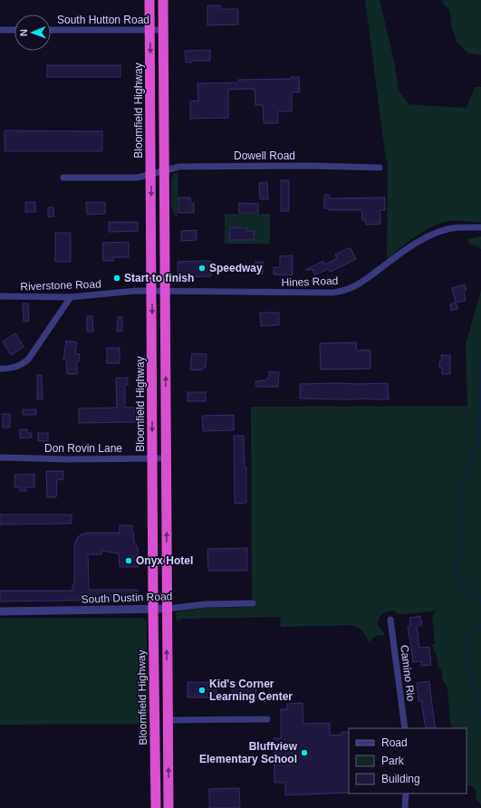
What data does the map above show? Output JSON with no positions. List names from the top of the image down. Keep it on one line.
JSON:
{"streets":{"highway":["Bloomfield Highway"],"street":["South Hutton Road","Dowell Road","Hines Road","Riverstone Road","Don Rovin Lane","South Dustin Road","Camino Rio"]},"crossings":[["South Hutton Road","Bloomfield Highway"],["Bloomfield Highway","Dowell Road"],["Bloomfield Highway","Riverstone Road"],["Bloomfield Highway","Don Rovin Lane"],["Bloomfield Highway","South Dustin Road"],["Hines Road","Riverstone Road"]],"places":["Speedway","Start to finish","Onyx Hotel","Kid's Corner Learning Center","Bluffview Elementary School"],"legend":["Road","Park","Building"],"north":"left"}
